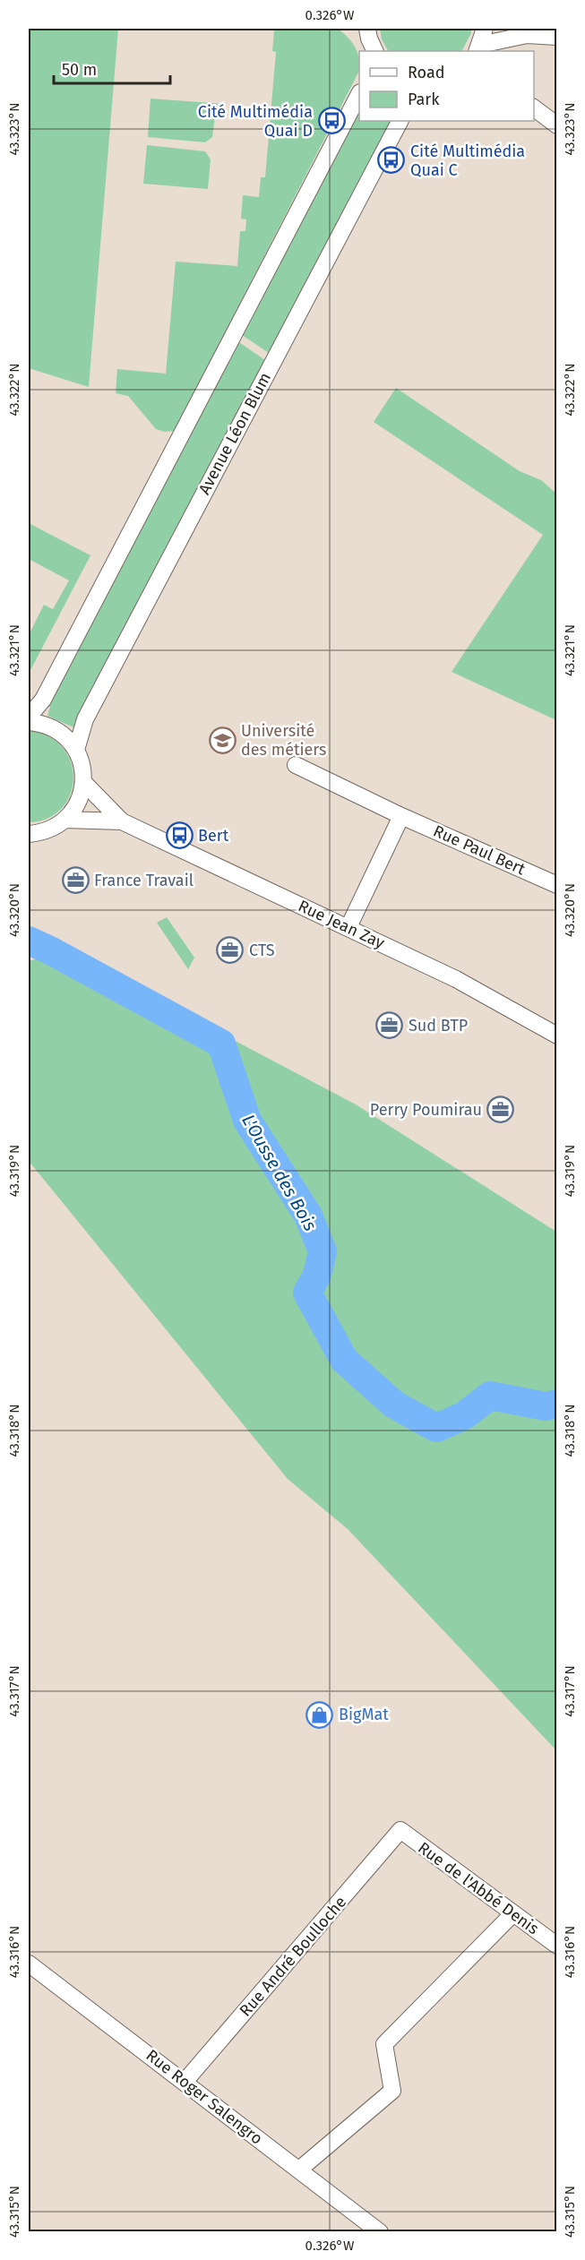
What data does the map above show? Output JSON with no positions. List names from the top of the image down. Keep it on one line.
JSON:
{"streets":{"street":["Avenue Léon Blum","Rue Paul Bert","Rue Jean Zay","Rue de l'Abbé Denis","Rue André Boulloche","Rue Roger Salengro"]},"crossings":[["Rue de l'Abbé Denis","Rue André Boulloche"],["Rue André Boulloche","Rue Roger Salengro"]],"water":["L'Ousse des Bois"],"places":{"bus stop":["Cité Multimédia Quai D","Cité Multimédia Quai C","Bert"],"school or university":["Université des métiers"],"office":["France Travail","CTS","Sud BTP","Perry Poumirau"],"shop":["BigMat"]},"legend":["Road","Park"],"scale_bar":"50 m","coordinates":["0.326°W","43.323°N","43.322°N","43.321°N","43.320°N","43.319°N","43.318°N","43.317°N","43.316°N","43.315°N"]}
